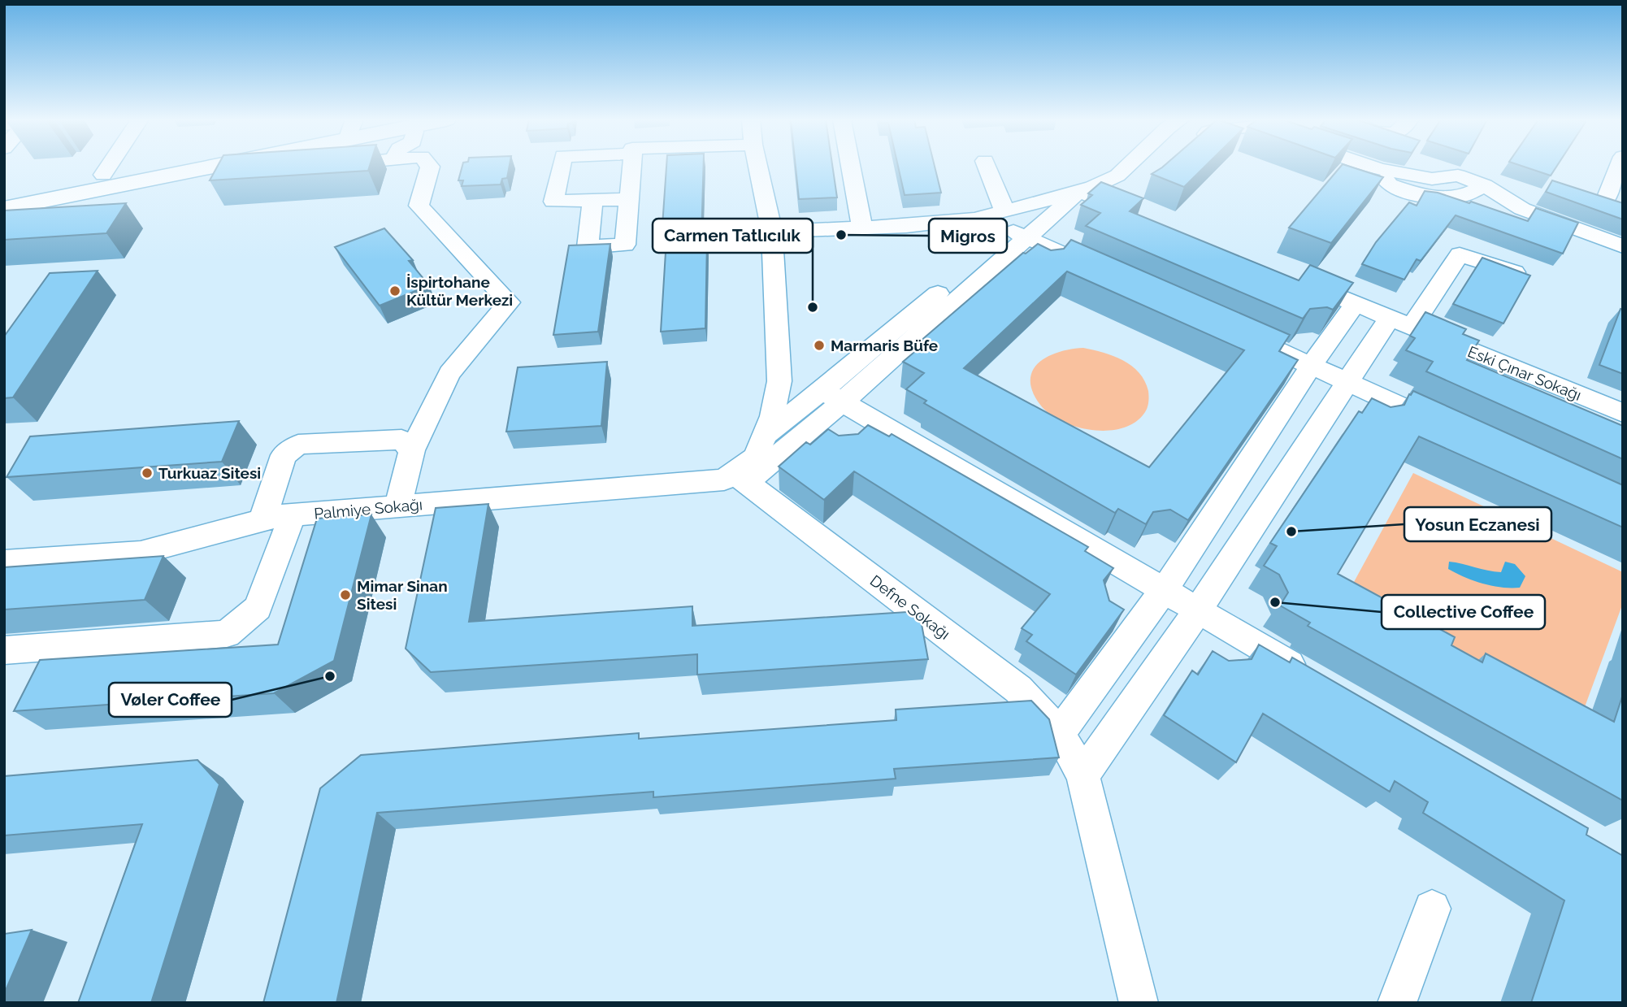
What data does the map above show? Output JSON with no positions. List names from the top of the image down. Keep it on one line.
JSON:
{"streets":{"street":["Eski Çınar Sokağı","Palmiye Sokağı","Defne Sokağı"]},"crossings":[["Palmiye Sokağı","Defne Sokağı"]],"places":["Migros","İspirtohane Kültür Merkezi","Carmen Tatlıcılık","Marmaris Büfe","Turkuaz Sitesi","Yosun Eczanesi","Mimar Sinan Sitesi","Collective Coffee","Vøler Coffee"]}
